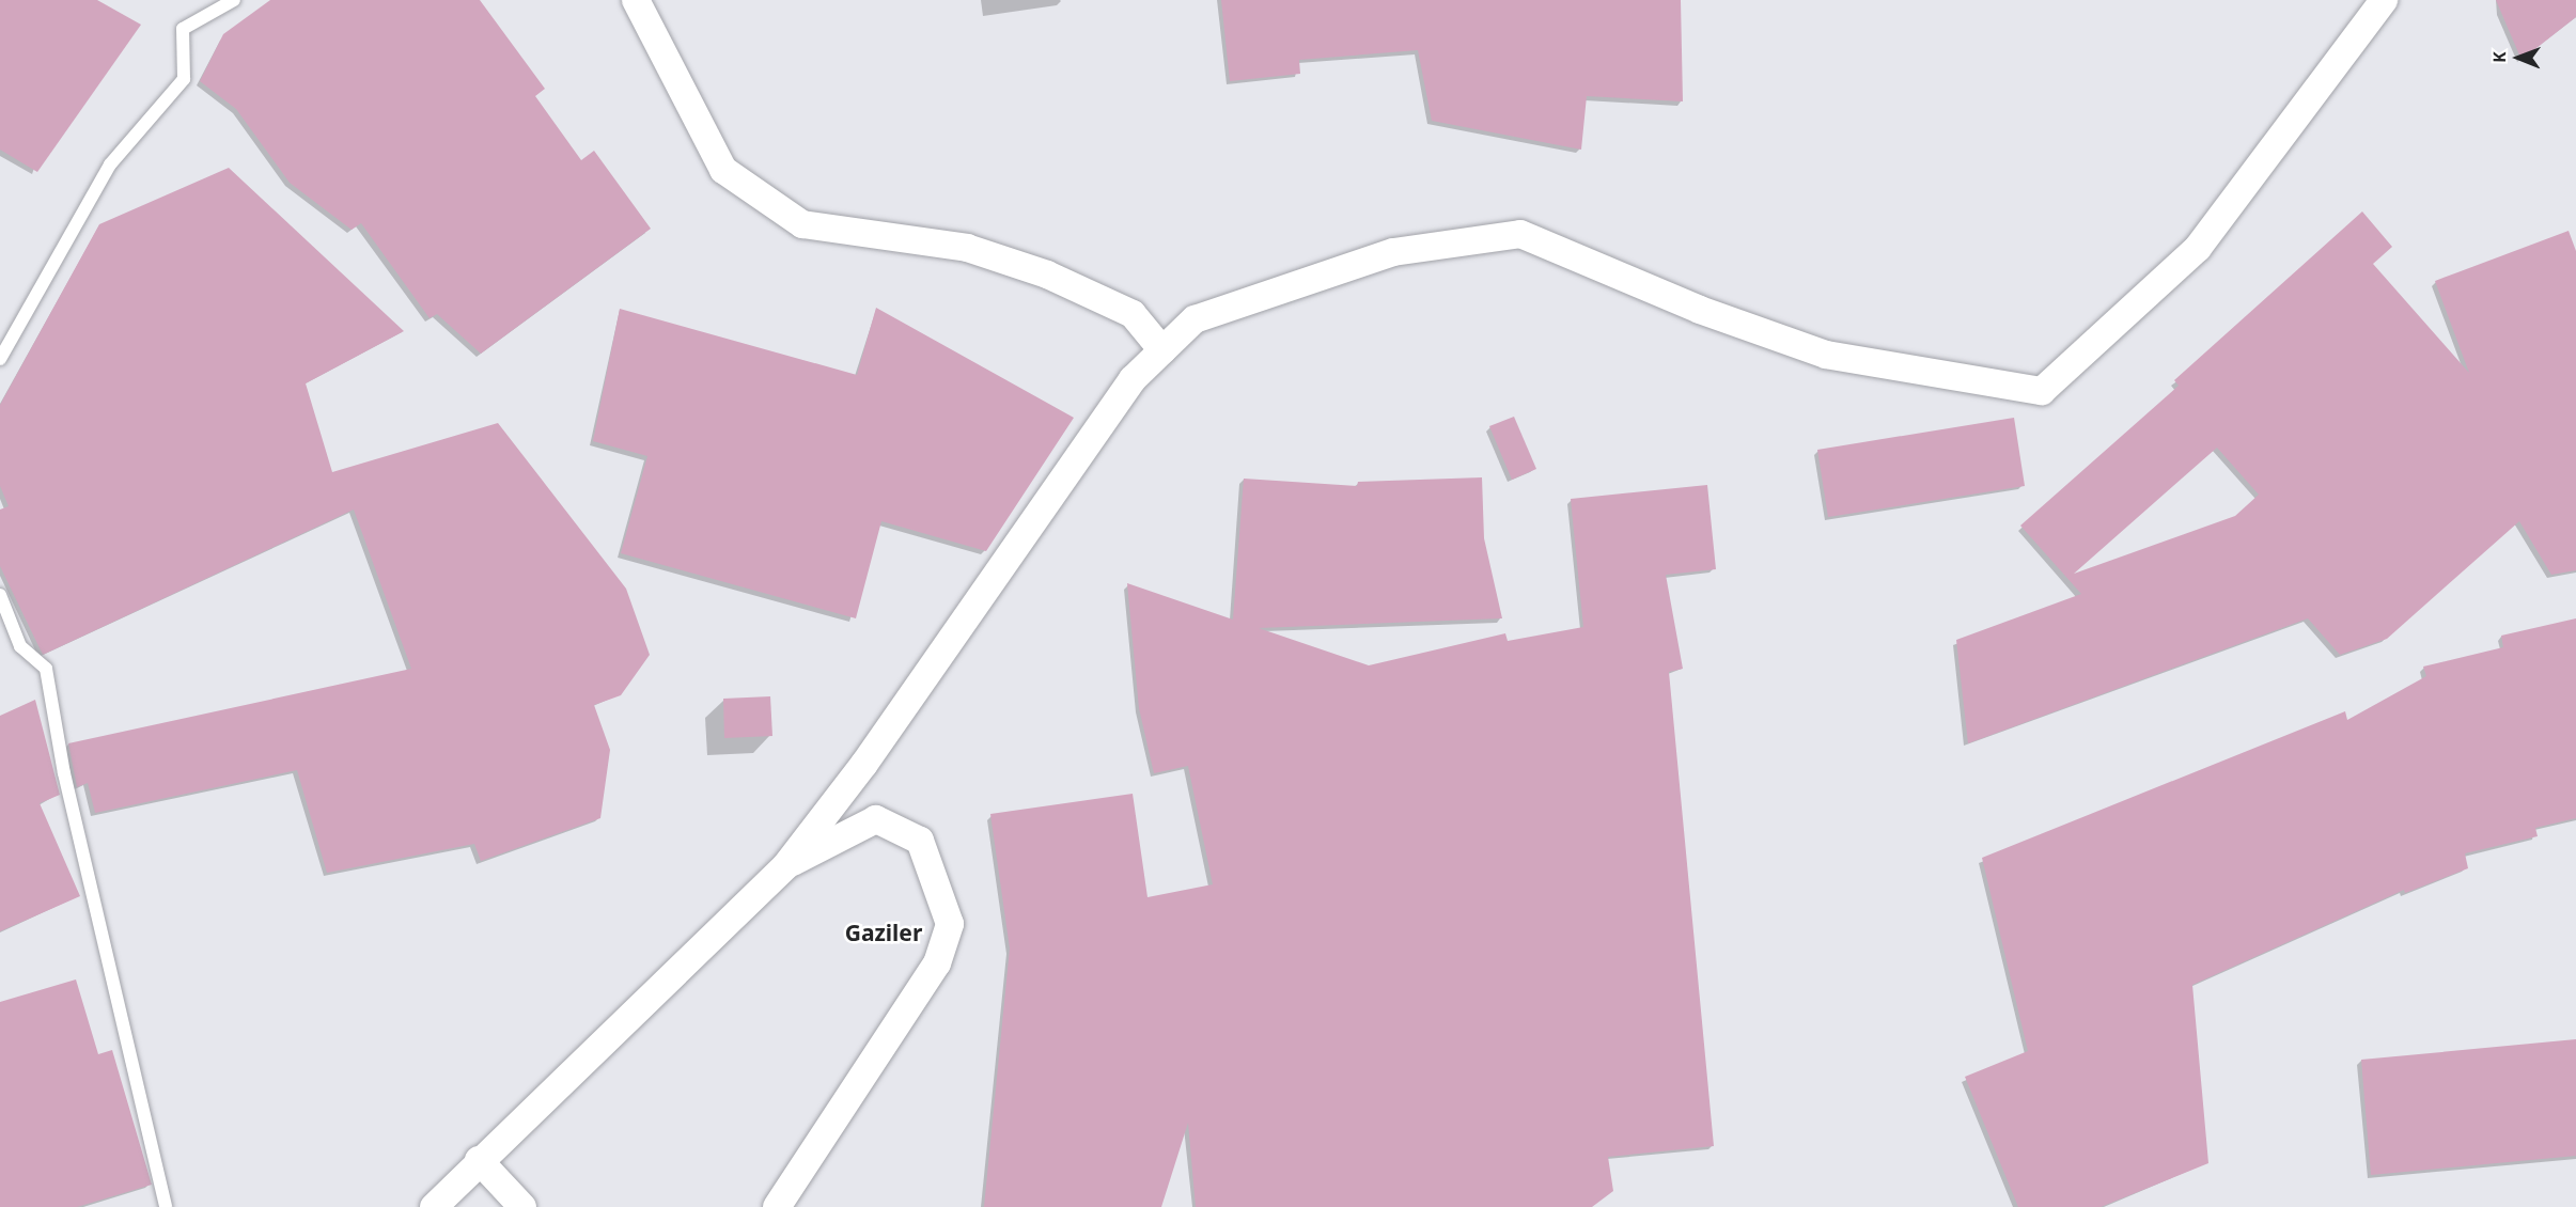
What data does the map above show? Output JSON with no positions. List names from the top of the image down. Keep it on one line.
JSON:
{"districts":["Gaziler"],"north":"left"}
